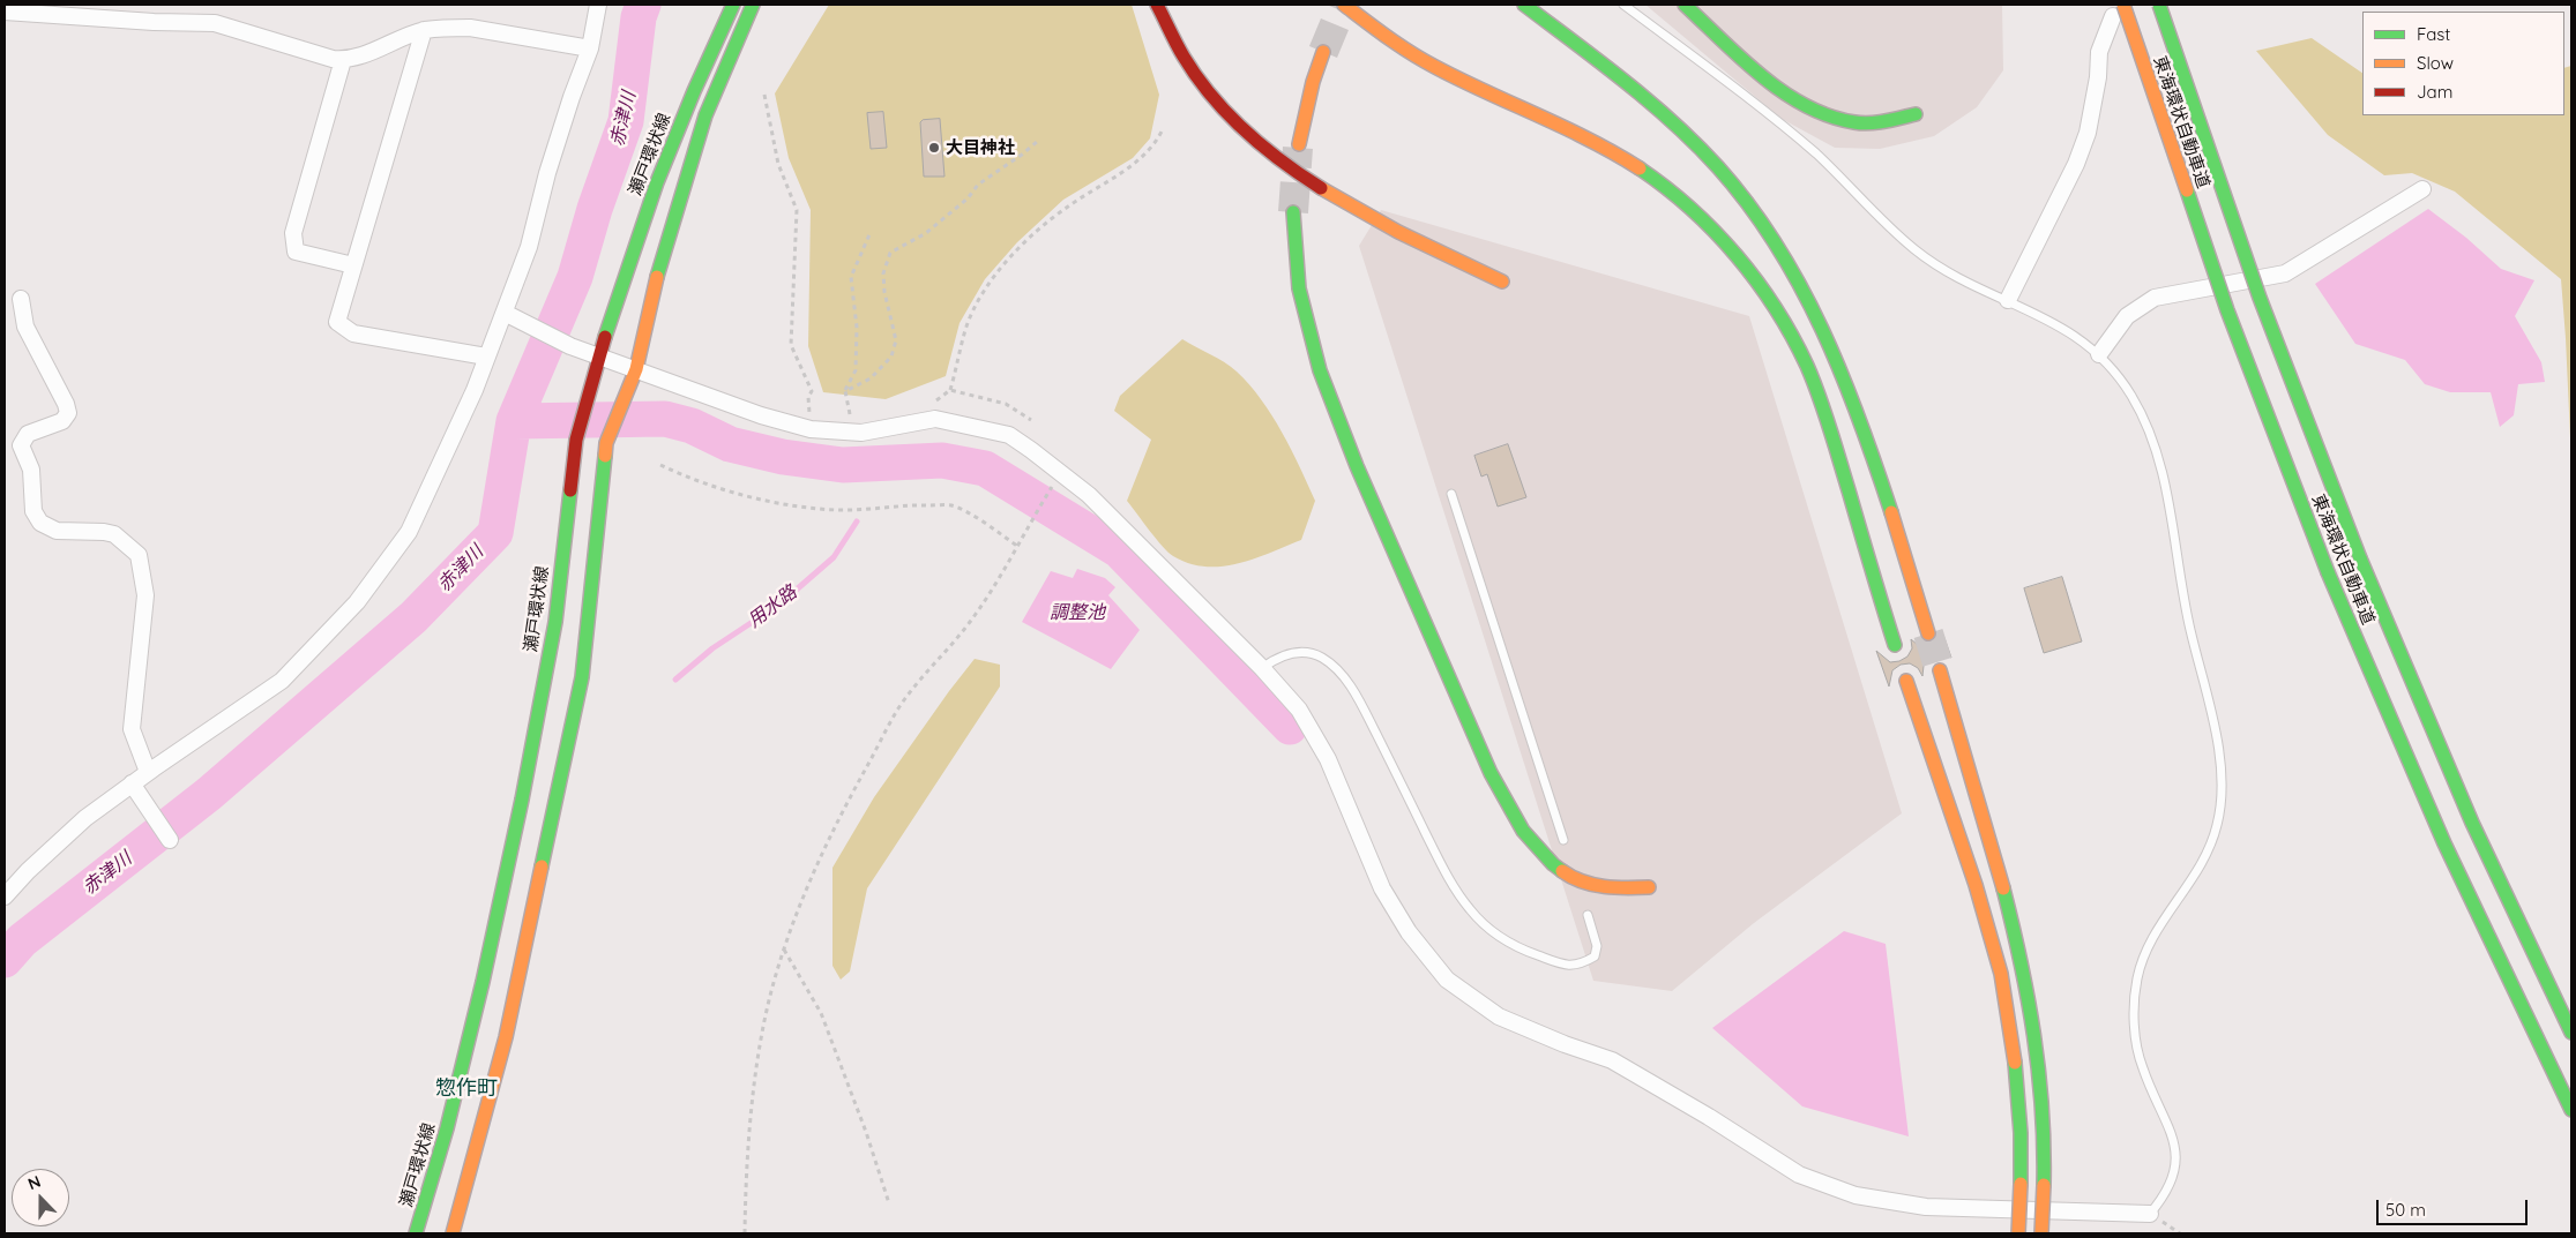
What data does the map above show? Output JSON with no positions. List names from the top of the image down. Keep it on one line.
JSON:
{"streets":{"main road":["東海環状自動車道","瀬戸環状線"]},"districts":["惣作町"],"water":["赤津川","用水路","調整池"],"places":["大目神社"],"legend":["Fast","Slow","Jam"],"scale_bar":"50 m","north":"top"}
